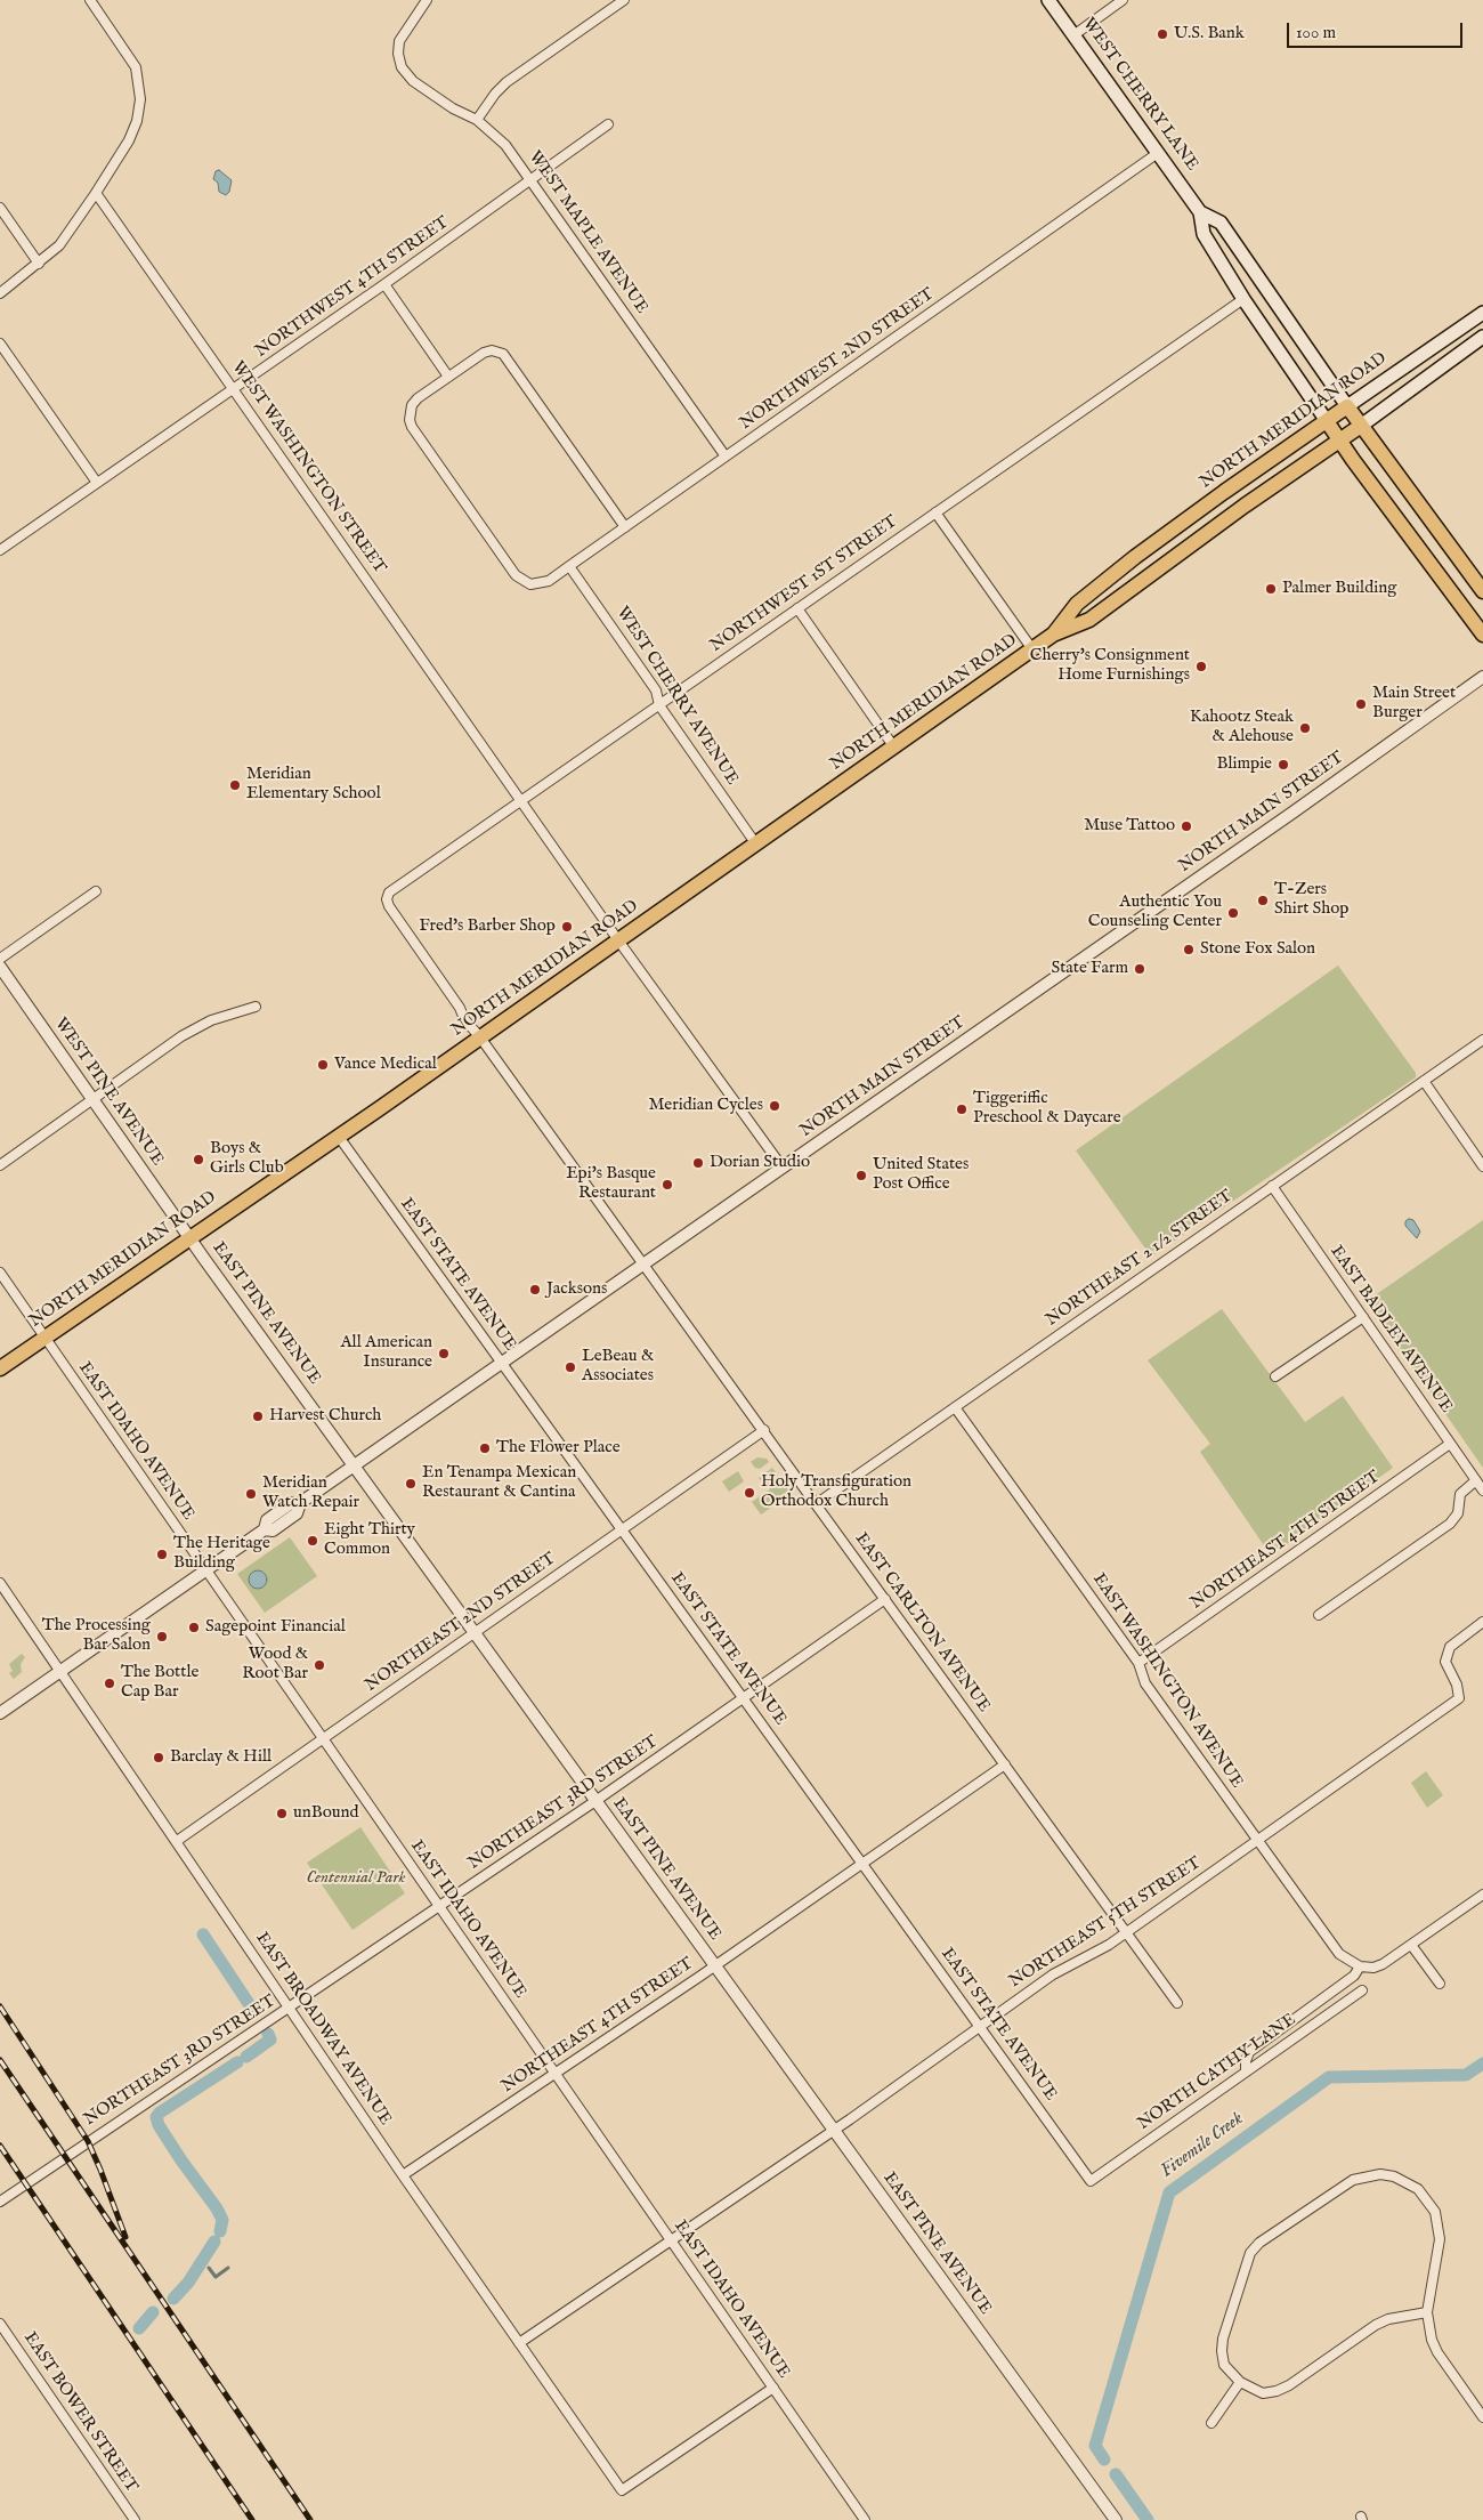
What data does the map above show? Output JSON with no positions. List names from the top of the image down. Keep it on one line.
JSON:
{"streets":{"main road":["WEST CHERRY LANE","NORTH MERIDIAN ROAD"],"street":["WEST MAPLE AVENUE","NORTHWEST 4TH STREET","NORTHWEST 2ND STREET","WEST WASHINGTON STREET","NORTHWEST 1ST STREET","WEST CHERRY AVENUE","NORTH MAIN STREET","WEST PINE AVENUE","NORTHEAST 2 1/2 STREET","EAST STATE AVENUE","EAST PINE AVENUE","EAST BADLEY AVENUE","EAST IDAHO AVENUE","NORTHEAST 4TH STREET","NORTHEAST 2ND STREET","EAST CARLTON AVENUE","EAST WASHINGTON AVENUE","NORTHEAST 3RD STREET","NORTHEAST 5TH STREET","EAST BROADWAY AVENUE","NORTH CATHY LANE","EAST BOWER STREET"]},"crossings":[["WEST CHERRY LANE","NORTHWEST 2ND STREET"],["WEST CHERRY LANE","NORTH MERIDIAN ROAD"],["WEST CHERRY LANE","NORTHWEST 1ST STREET"],["WEST MAPLE AVENUE","NORTHWEST 4TH STREET"],["WEST MAPLE AVENUE","NORTHWEST 2ND STREET"],["NORTHWEST 4TH STREET","WEST WASHINGTON STREET"],["NORTHWEST 2ND STREET","WEST CHERRY AVENUE"],["NORTH MERIDIAN ROAD","WEST WASHINGTON STREET"],["NORTH MERIDIAN ROAD","WEST CHERRY AVENUE"],["NORTH MERIDIAN ROAD","WEST PINE AVENUE"],["NORTH MERIDIAN ROAD","EAST STATE AVENUE"],["NORTH MERIDIAN ROAD","EAST PINE AVENUE"],["NORTH MERIDIAN ROAD","EAST IDAHO AVENUE"],["NORTH MERIDIAN ROAD","EAST CARLTON AVENUE"],["WEST WASHINGTON STREET","NORTHWEST 1ST STREET"],["NORTHWEST 1ST STREET","WEST CHERRY AVENUE"],["NORTHWEST 1ST STREET","EAST CARLTON AVENUE"],["NORTH MAIN STREET","EAST STATE AVENUE"],["NORTH MAIN STREET","EAST PINE AVENUE"],["NORTH MAIN STREET","EAST IDAHO AVENUE"],["NORTH MAIN STREET","EAST CARLTON AVENUE"],["NORTH MAIN STREET","EAST BROADWAY AVENUE"],["WEST PINE AVENUE","EAST PINE AVENUE"],["NORTHEAST 2 1/2 STREET","EAST BADLEY AVENUE"],["NORTHEAST 2 1/2 STREET","EAST CARLTON AVENUE"],["NORTHEAST 2 1/2 STREET","EAST WASHINGTON AVENUE"],["EAST STATE AVENUE","NORTHEAST 4TH STREET"],["EAST STATE AVENUE","NORTHEAST 2ND STREET"],["EAST STATE AVENUE","NORTHEAST 3RD STREET"],["EAST STATE AVENUE","NORTHEAST 5TH STREET"],["EAST STATE AVENUE","NORTH CATHY LANE"],["EAST PINE AVENUE","NORTHEAST 4TH STREET"],["EAST PINE AVENUE","NORTHEAST 2ND STREET"],["EAST PINE AVENUE","NORTHEAST 3RD STREET"],["EAST PINE AVENUE","NORTHEAST 5TH STREET"],["EAST BADLEY AVENUE","NORTHEAST 4TH STREET"],["EAST IDAHO AVENUE","NORTHEAST 4TH STREET"],["EAST IDAHO AVENUE","NORTHEAST 2ND STREET"],["EAST IDAHO AVENUE","NORTHEAST 3RD STREET"],["EAST IDAHO AVENUE","NORTHEAST 5TH STREET"],["EAST IDAHO AVENUE","EAST BROADWAY AVENUE"],["NORTHEAST 4TH STREET","EAST CARLTON AVENUE"],["NORTHEAST 4TH STREET","EAST WASHINGTON AVENUE"],["NORTHEAST 4TH STREET","EAST BROADWAY AVENUE"],["NORTHEAST 2ND STREET","EAST CARLTON AVENUE"],["NORTHEAST 2ND STREET","EAST BROADWAY AVENUE"],["EAST CARLTON AVENUE","NORTHEAST 3RD STREET"],["EAST CARLTON AVENUE","NORTHEAST 5TH STREET"],["EAST WASHINGTON AVENUE","NORTHEAST 5TH STREET"],["NORTHEAST 3RD STREET","EAST BROADWAY AVENUE"],["NORTHEAST 5TH STREET","EAST BROADWAY AVENUE"]],"water":["Fivemile Creek"],"parks":["Centennial Park"],"places":["U.S. Bank","Palmer Building","Cherry's Consignment Home Furnishings","Main Street Burger","Kahootz Steak & Alehouse","Blimpie","Meridian Elementary School","Muse Tattoo","T-Zers Shirt Shop","Authentic You Counseling Center","Fred's Barber Shop","Stone Fox Salon","State Farm","Vance Medical","Meridian Cycles","Tiggeriffic Preschool & Daycare","Boys & Girls Club","Dorian Studio","United States Post Office","Epi's Basque Restaurant","Jacksons","All American Insurance","LeBeau & Associates","Harvest Church","The Flower Place","En Tenampa Mexican Restaurant & Cantina","Holy Transfiguration Orthodox Church","Meridian Watch Repair","Eight Thirty Common","The Heritage Building","Sagepoint Financial","The Processing Bar Salon","Wood & Root Bar","The Bottle Cap Bar","Barclay & Hill","unBound"],"scale_bar":"100 m"}
